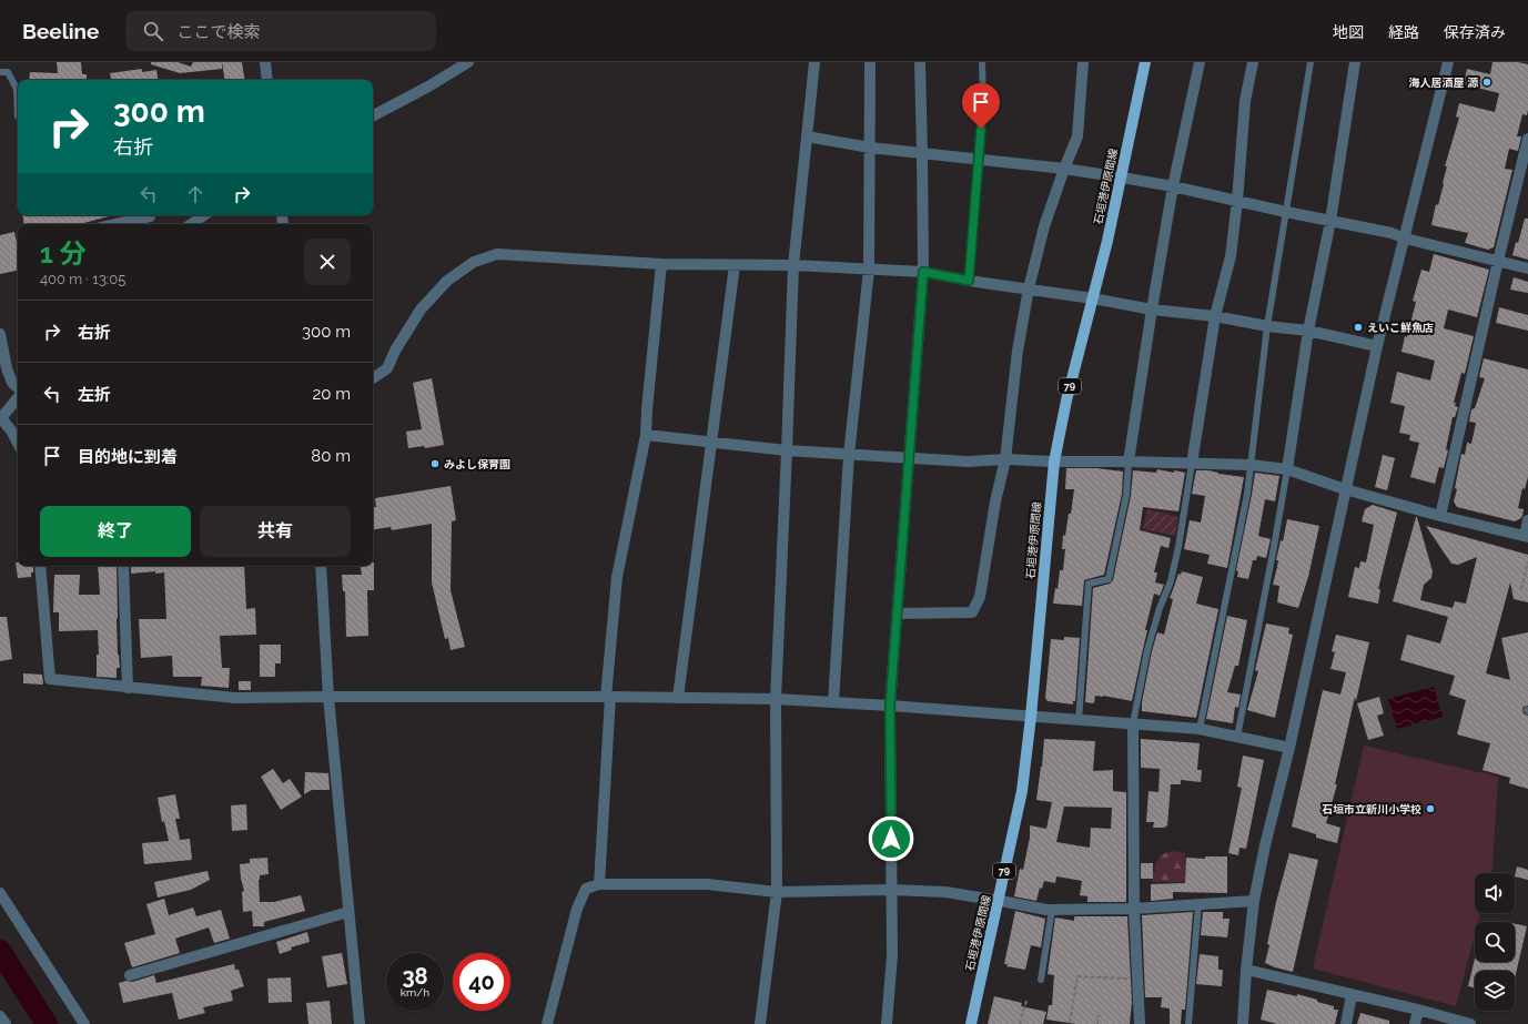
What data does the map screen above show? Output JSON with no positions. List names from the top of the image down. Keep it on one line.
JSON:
{"streets":{"main road":["石垣港伊原間線","79"]},"places":["海人居酒屋 源","えいこ鮮魚店","みよし保育園","石垣市立新川小学校"],"page":{"header":"Beeline","search":"ここで検索","nav":["地図","経路","保存済み"],"turn":["300 m","右折"],"heading":["1 分","400 m · 13:05"],"list":[{"name":"右折","value":"300 m"},{"name":"左折","value":"20 m"},{"name":"目的地に到着","value":"80 m"}],"buttons":["終了","共有"],"speed":"38 km/h","limit":"40"}}
